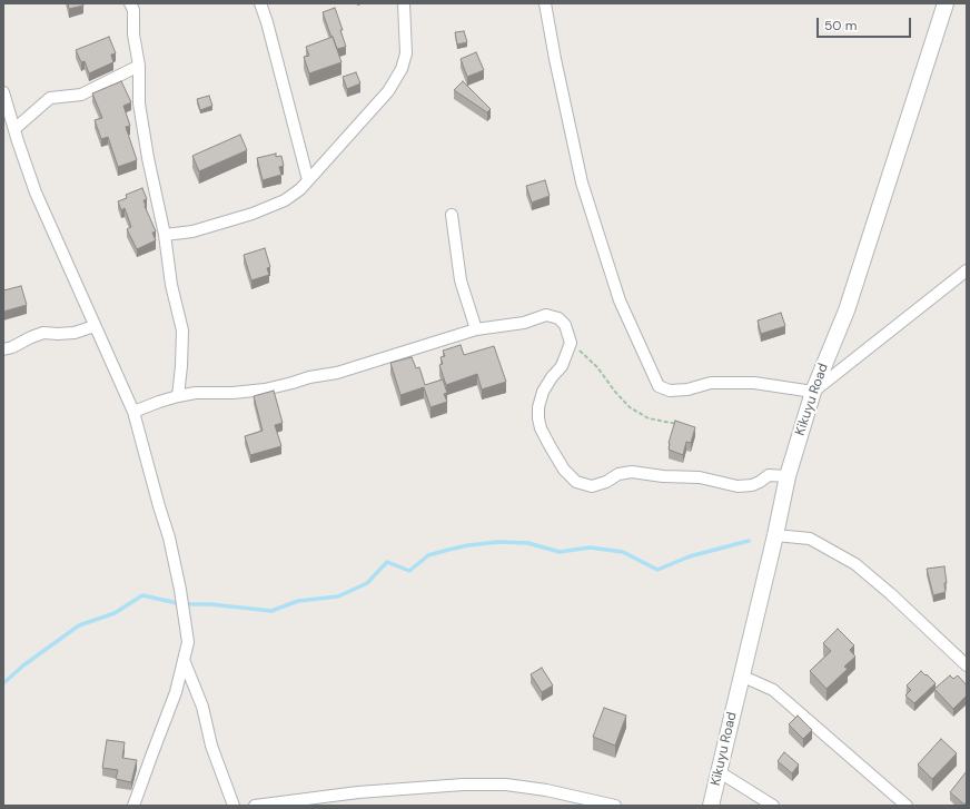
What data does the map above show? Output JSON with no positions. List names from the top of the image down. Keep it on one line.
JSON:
{"streets":{"main road":["Kikuyu Road"]},"scale_bar":"50 m"}
